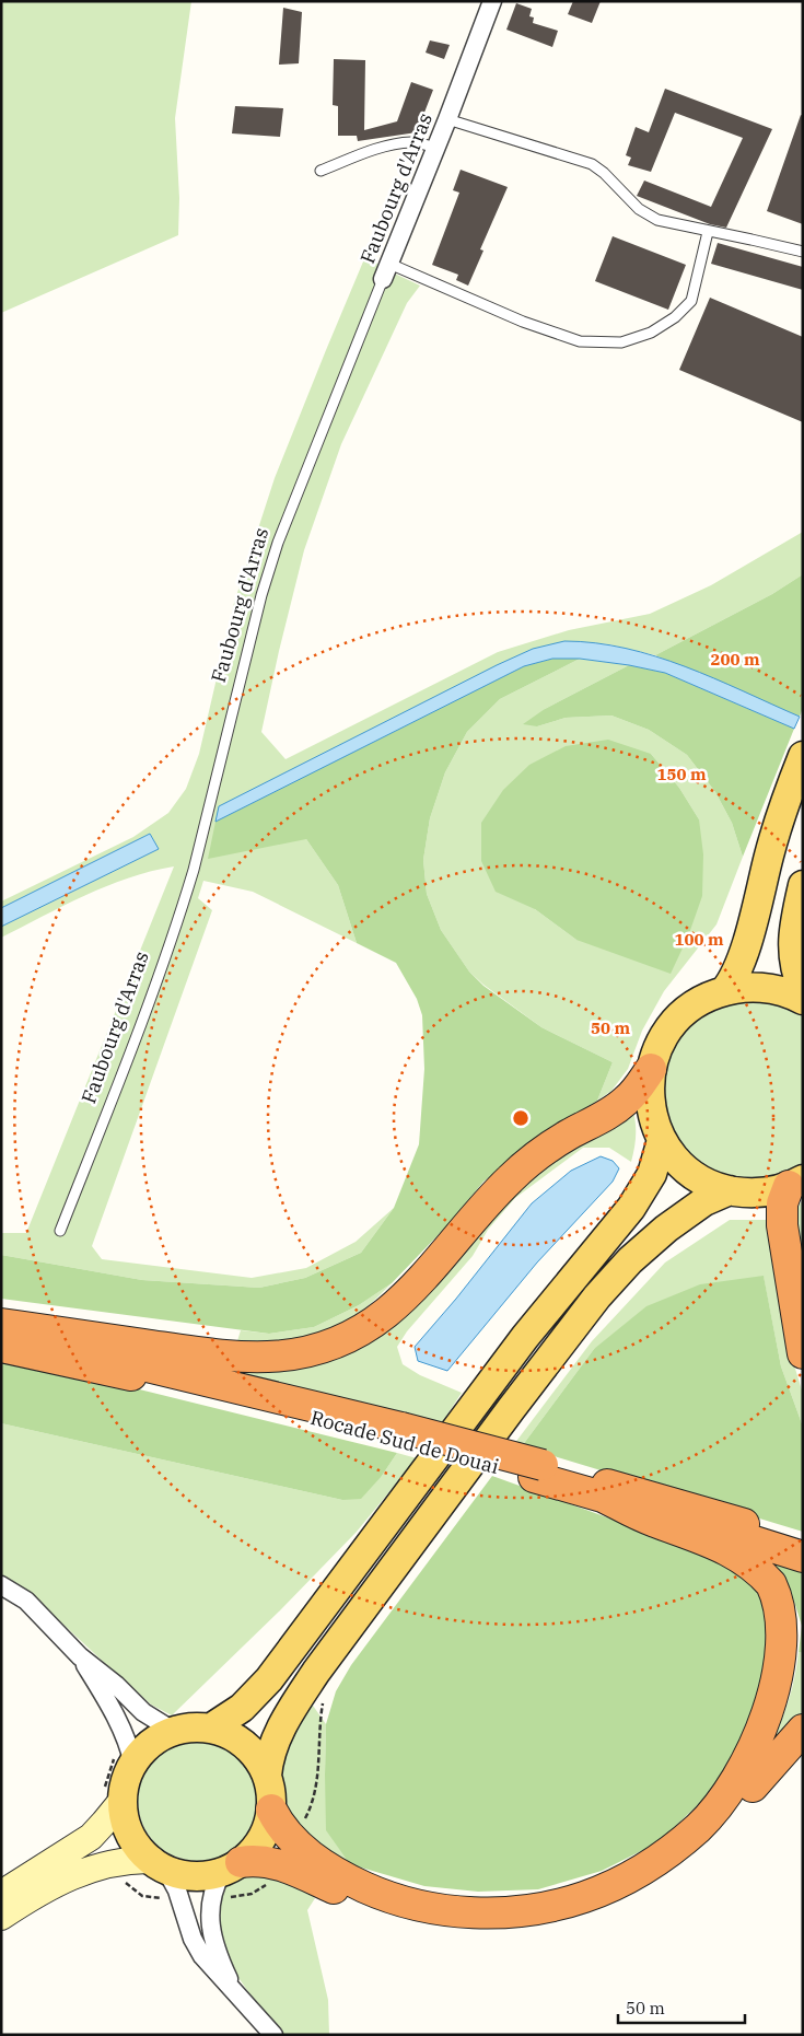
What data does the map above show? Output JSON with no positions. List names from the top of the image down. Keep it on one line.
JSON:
{"streets":{"highway":["Rocade Sud de Douai"],"street":["Faubourg d'Arras"]},"scale_bar":"50 m","rings":["200 m","150 m","100 m","50 m"]}
